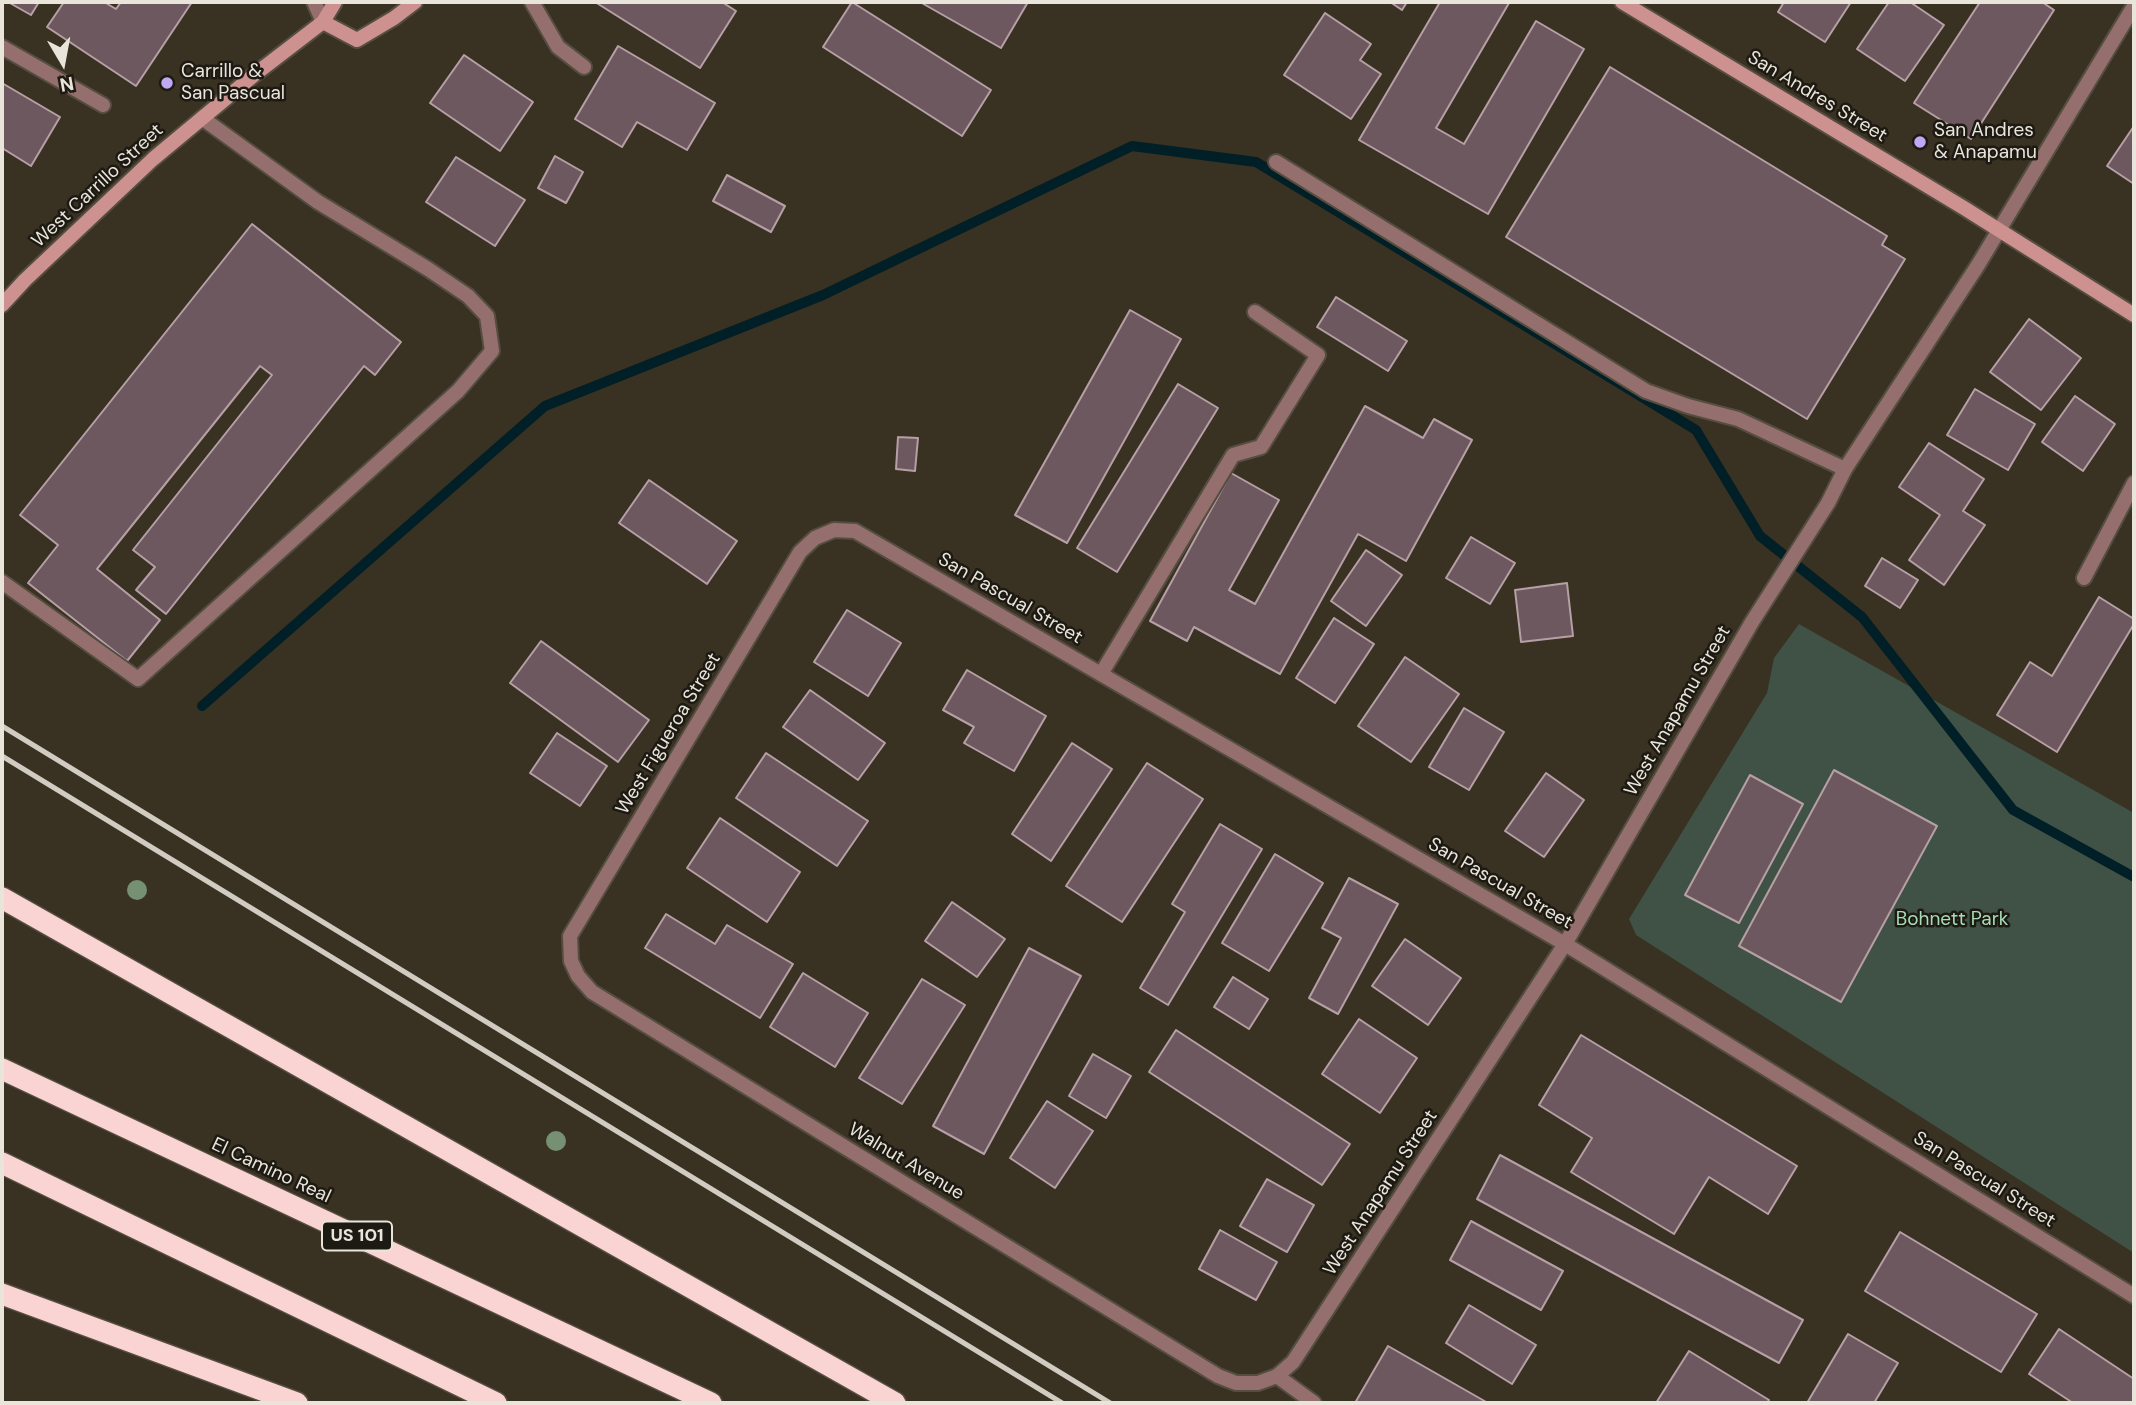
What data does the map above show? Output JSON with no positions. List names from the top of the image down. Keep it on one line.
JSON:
{"streets":{"highway":["El Camino Real","US 101"],"street":["San Andres Street","West Carrillo Street","San Pascual Street","West Anapamu Street","West Figueroa Street","Walnut Avenue"]},"crossings":[["San Andres Street","West Anapamu Street"],["San Pascual Street","West Anapamu Street"],["San Pascual Street","West Figueroa Street"],["West Anapamu Street","Walnut Avenue"],["West Figueroa Street","Walnut Avenue"]],"parks":["Bohnett Park"],"places":["Carrillo & San Pascual","San Andres & Anapamu"],"north":"bottom"}
